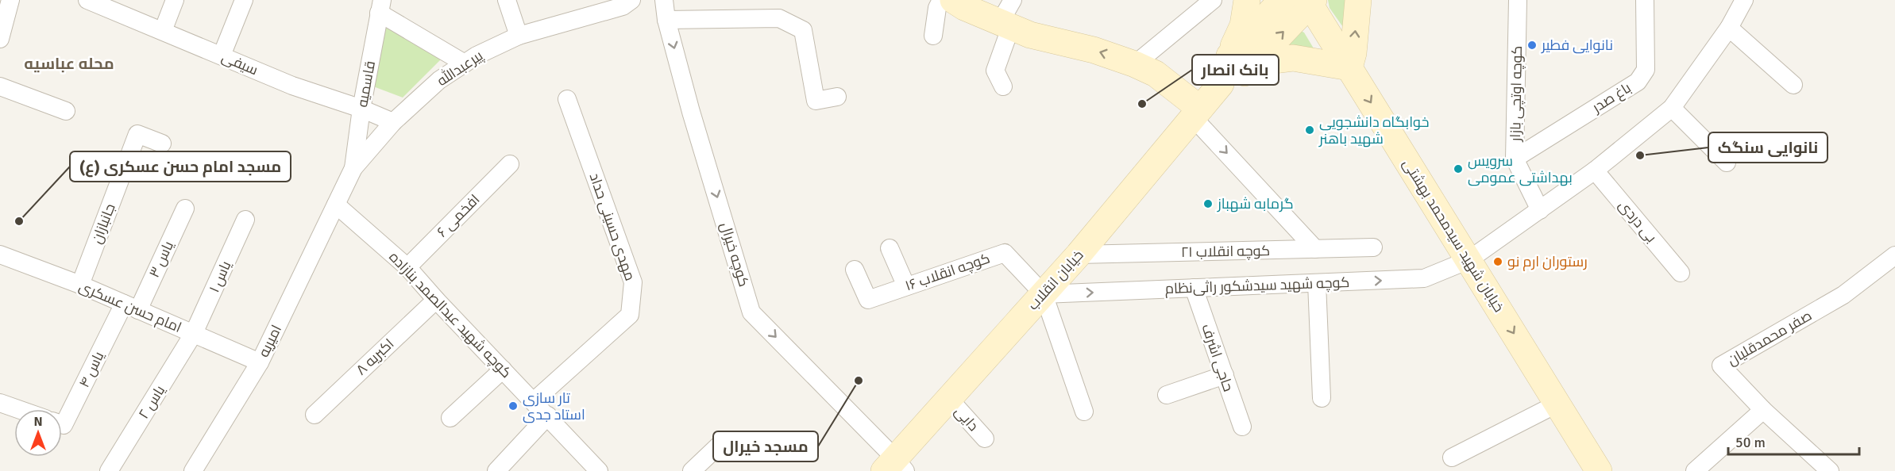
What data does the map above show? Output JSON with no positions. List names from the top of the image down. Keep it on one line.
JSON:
{"streets":{"main road":["خیابان شهید سیدمحمد بهشتی","خیابان انقلاب"],"street":["سیفی","پیرعبدالله","قاسمیه","کوچه اوتچی بازار","باغ صدر","افخمی ۶","بی دردی","جانبازان","مهدی حسینی حداد","کوچه انقلاب ۲۱","کوچه خیرال","یاس ۳","کوچه انقلاب ۱۶","یاس ۱","کوچه شهید سیدشکور راثی‌نظام","امام حسن عسکری","کوچه شهید عبدالصمد بنازاده","صفر محمدقلیان","امیریه","اکبریه ۸","حاجی اشرف","یاس ۴","یاس ۲","دایی"]},"crossings":[["سیفی","پیرعبدالله"],["سیفی","قاسمیه"],["پیرعبدالله","قاسمیه"],["پیرعبدالله","کوچه شهید عبدالصمد بنازاده"],["پیرعبدالله","امیریه"],["کوچه اوتچی بازار","باغ صدر"],["کوچه اوتچی بازار","کوچه شهید سیدشکور راثی‌نظام"],["افخمی ۶","کوچه شهید عبدالصمد بنازاده"],["بی دردی","کوچه شهید سیدشکور راثی‌نظام"],["جانبازان","امام حسن عسکری"],["مهدی حسینی حداد","کوچه شهید عبدالصمد بنازاده"],["خیابان شهید سیدمحمد بهشتی","کوچه شهید سیدشکور راثی‌نظام"],["کوچه انقلاب ۲۱","خیابان انقلاب"],["کوچه خیرال","خیابان انقلاب"],["یاس ۳","امام حسن عسکری"],["یاس ۳","یاس ۴"],["کوچه انقلاب ۱۶","خیابان انقلاب"],["کوچه انقلاب ۱۶","کوچه شهید سیدشکور راثی‌نظام"],["یاس ۱","امام حسن عسکری"],["یاس ۱","یاس ۲"],["خیابان انقلاب","کوچه شهید سیدشکور راثی‌نظام"],["خیابان انقلاب","دایی"],["کوچه شهید سیدشکور راثی‌نظام","حاجی اشرف"],["امام حسن عسکری","امیریه"],["امام حسن عسکری","یاس ۴"],["امام حسن عسکری","یاس ۲"],["کوچه شهید عبدالصمد بنازاده","امیریه"],["کوچه شهید عبدالصمد بنازاده","اکبریه ۸"]],"one_way":["خیابان شهید سیدمحمد بهشتی","کوچه خیرال","کوچه شهید سیدشکور راثی‌نظام"],"districts":["محله عباسیه"],"places":["نانوایی فطیر","بانک انصار","خوابگاه دانشجویی شهید باهنر","نانوایی سنگک","سرویس بهداشتی عمومی","گرمابه شهباز","مسجد امام حسن عسکری (ع)","رستوران ارم نو","مسجد خیرال","تار سازی استاد جدی"],"scale_bar":"50 m","north":"top"}
